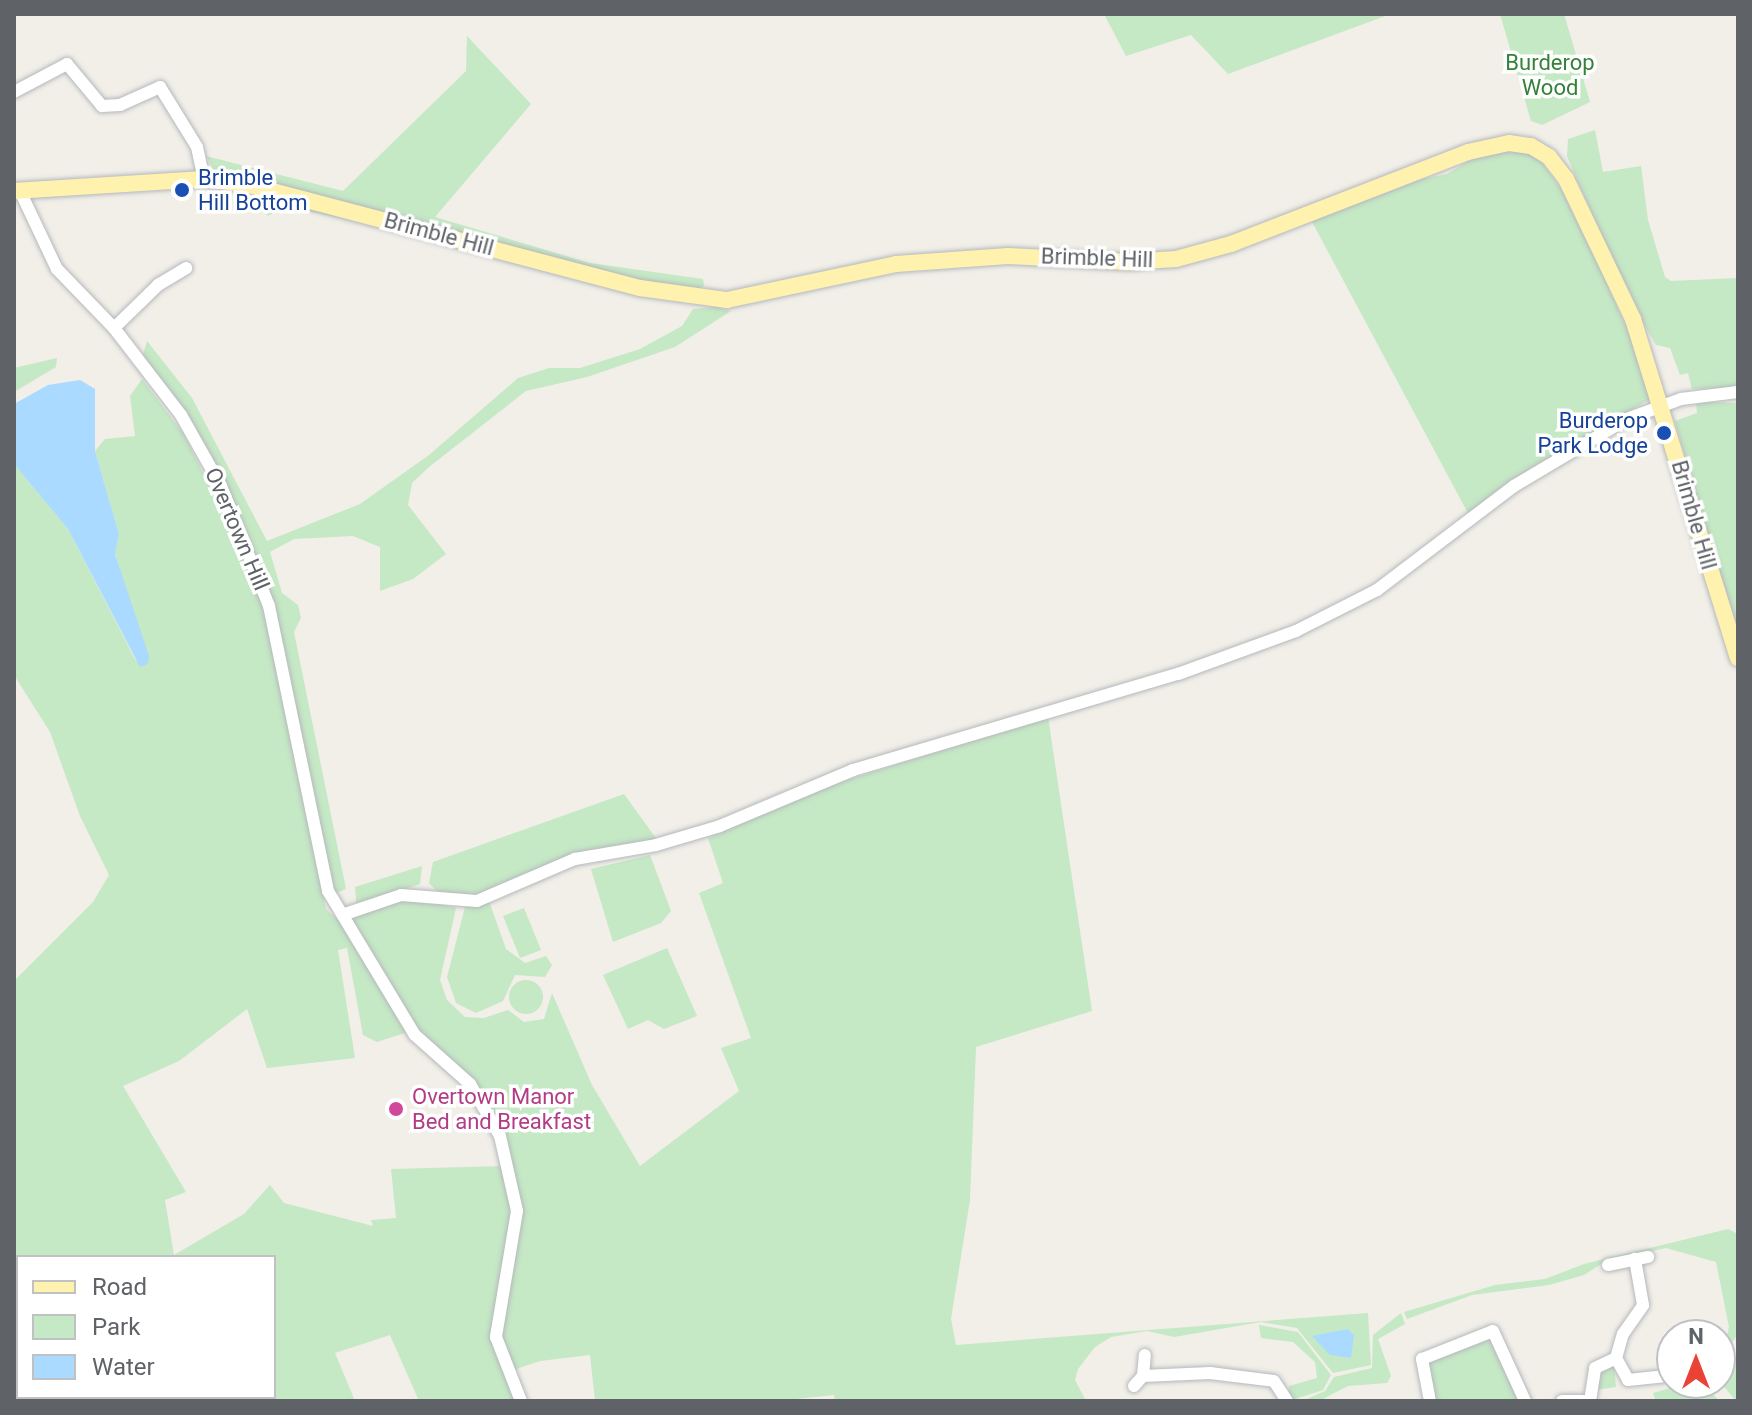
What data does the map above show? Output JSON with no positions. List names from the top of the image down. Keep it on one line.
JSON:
{"streets":{"main road":["Brimble Hill"],"street":["Overtown Hill"]},"crossings":[["Brimble Hill","Overtown Hill"]],"parks":["Burderop Wood"],"places":["Brimble Hill Bottom","Burderop Park Lodge","Overtown Manor Bed and Breakfast"],"legend":["Road","Park","Water"],"north":"top"}
